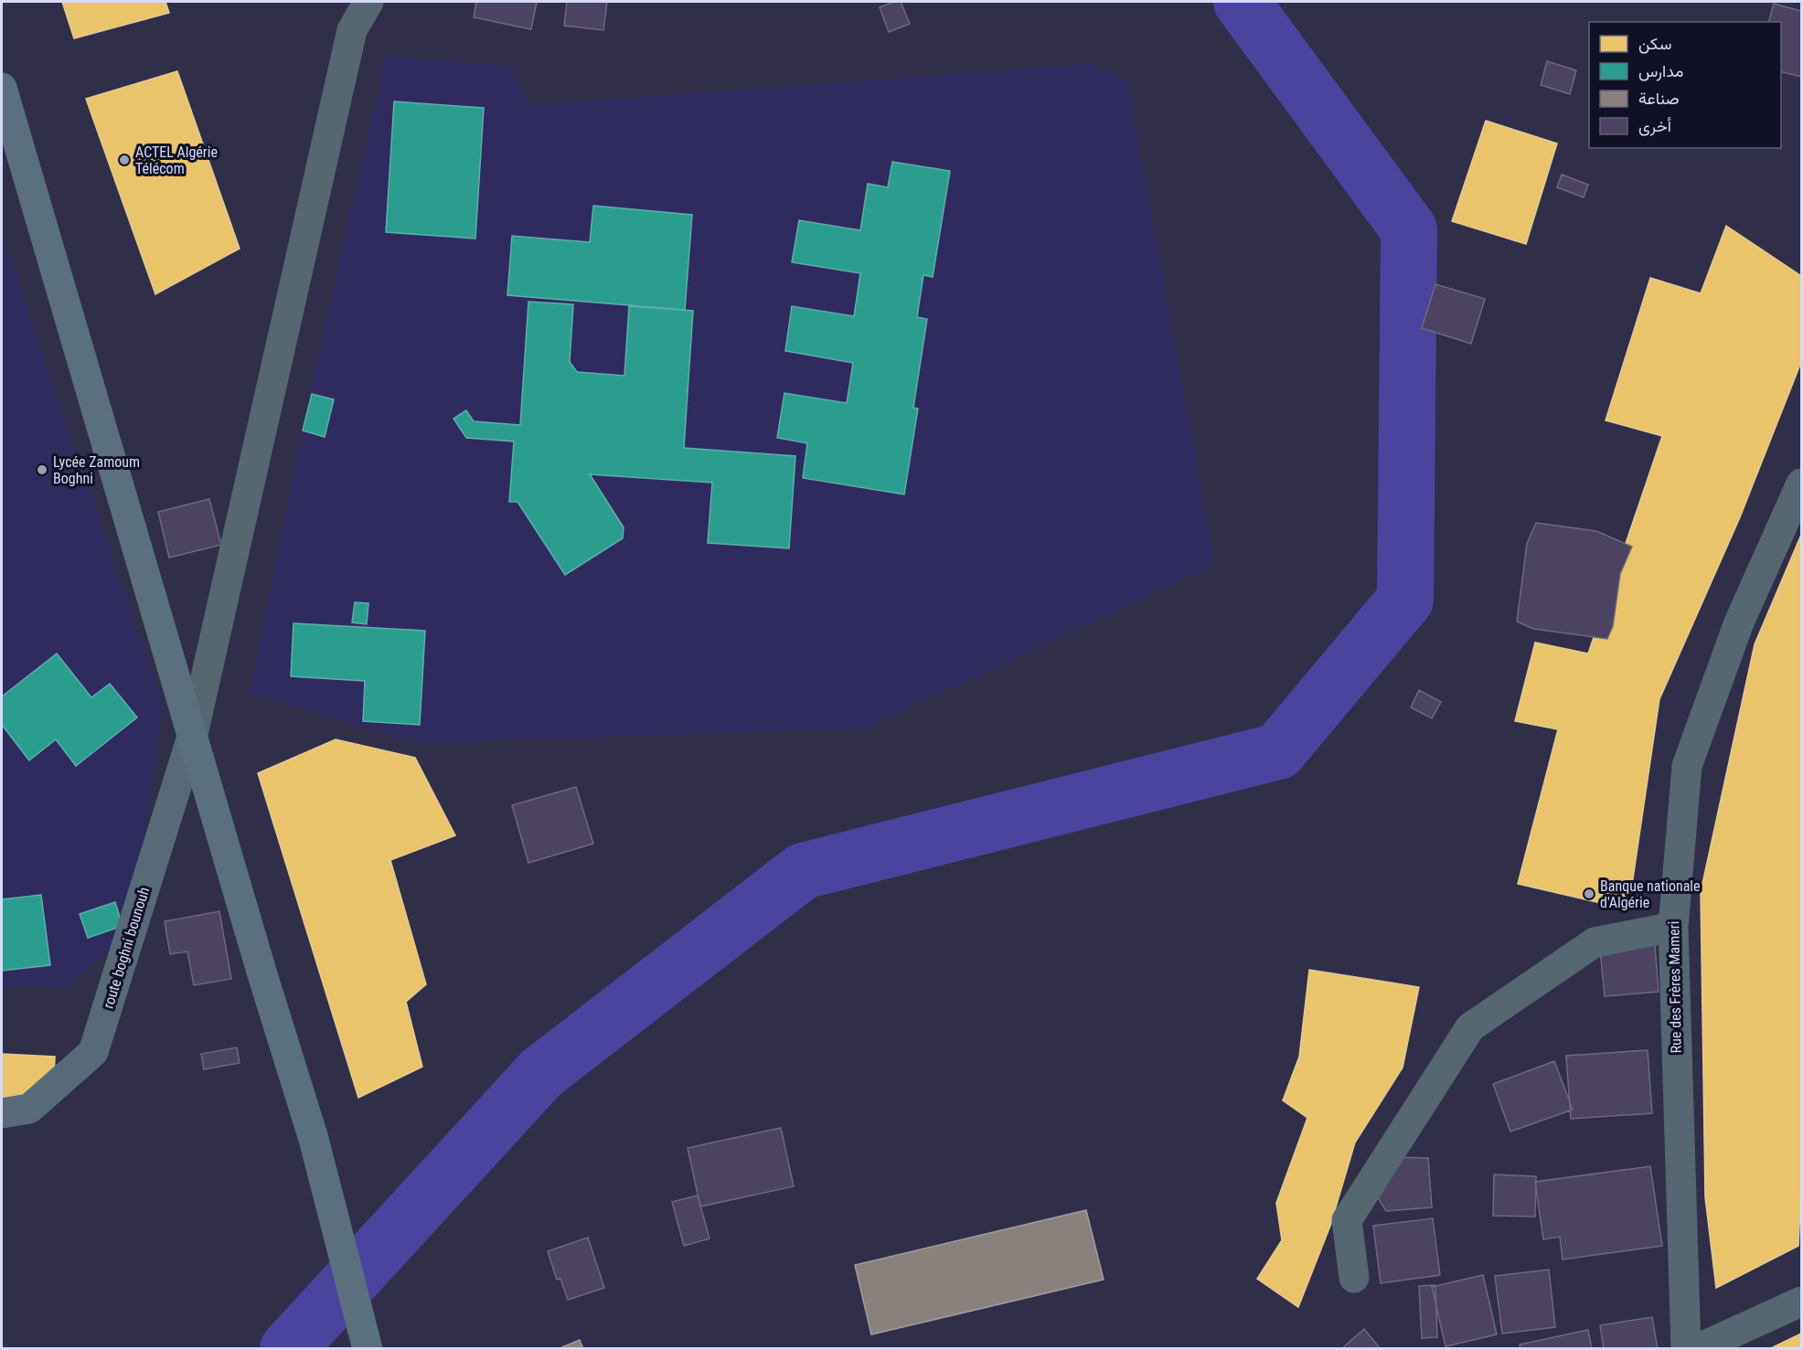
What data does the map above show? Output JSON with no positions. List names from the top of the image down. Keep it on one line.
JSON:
{"streets":{"main road":["route boghni bounouh"],"street":["Rue des Frères Mameri"]},"places":["ACTEL Algérie Télécom","Lycée Zamoum Boghni","Banque nationale d'Algérie"],"legend":["سكن","مدارس","صناعة","أخرى"]}
